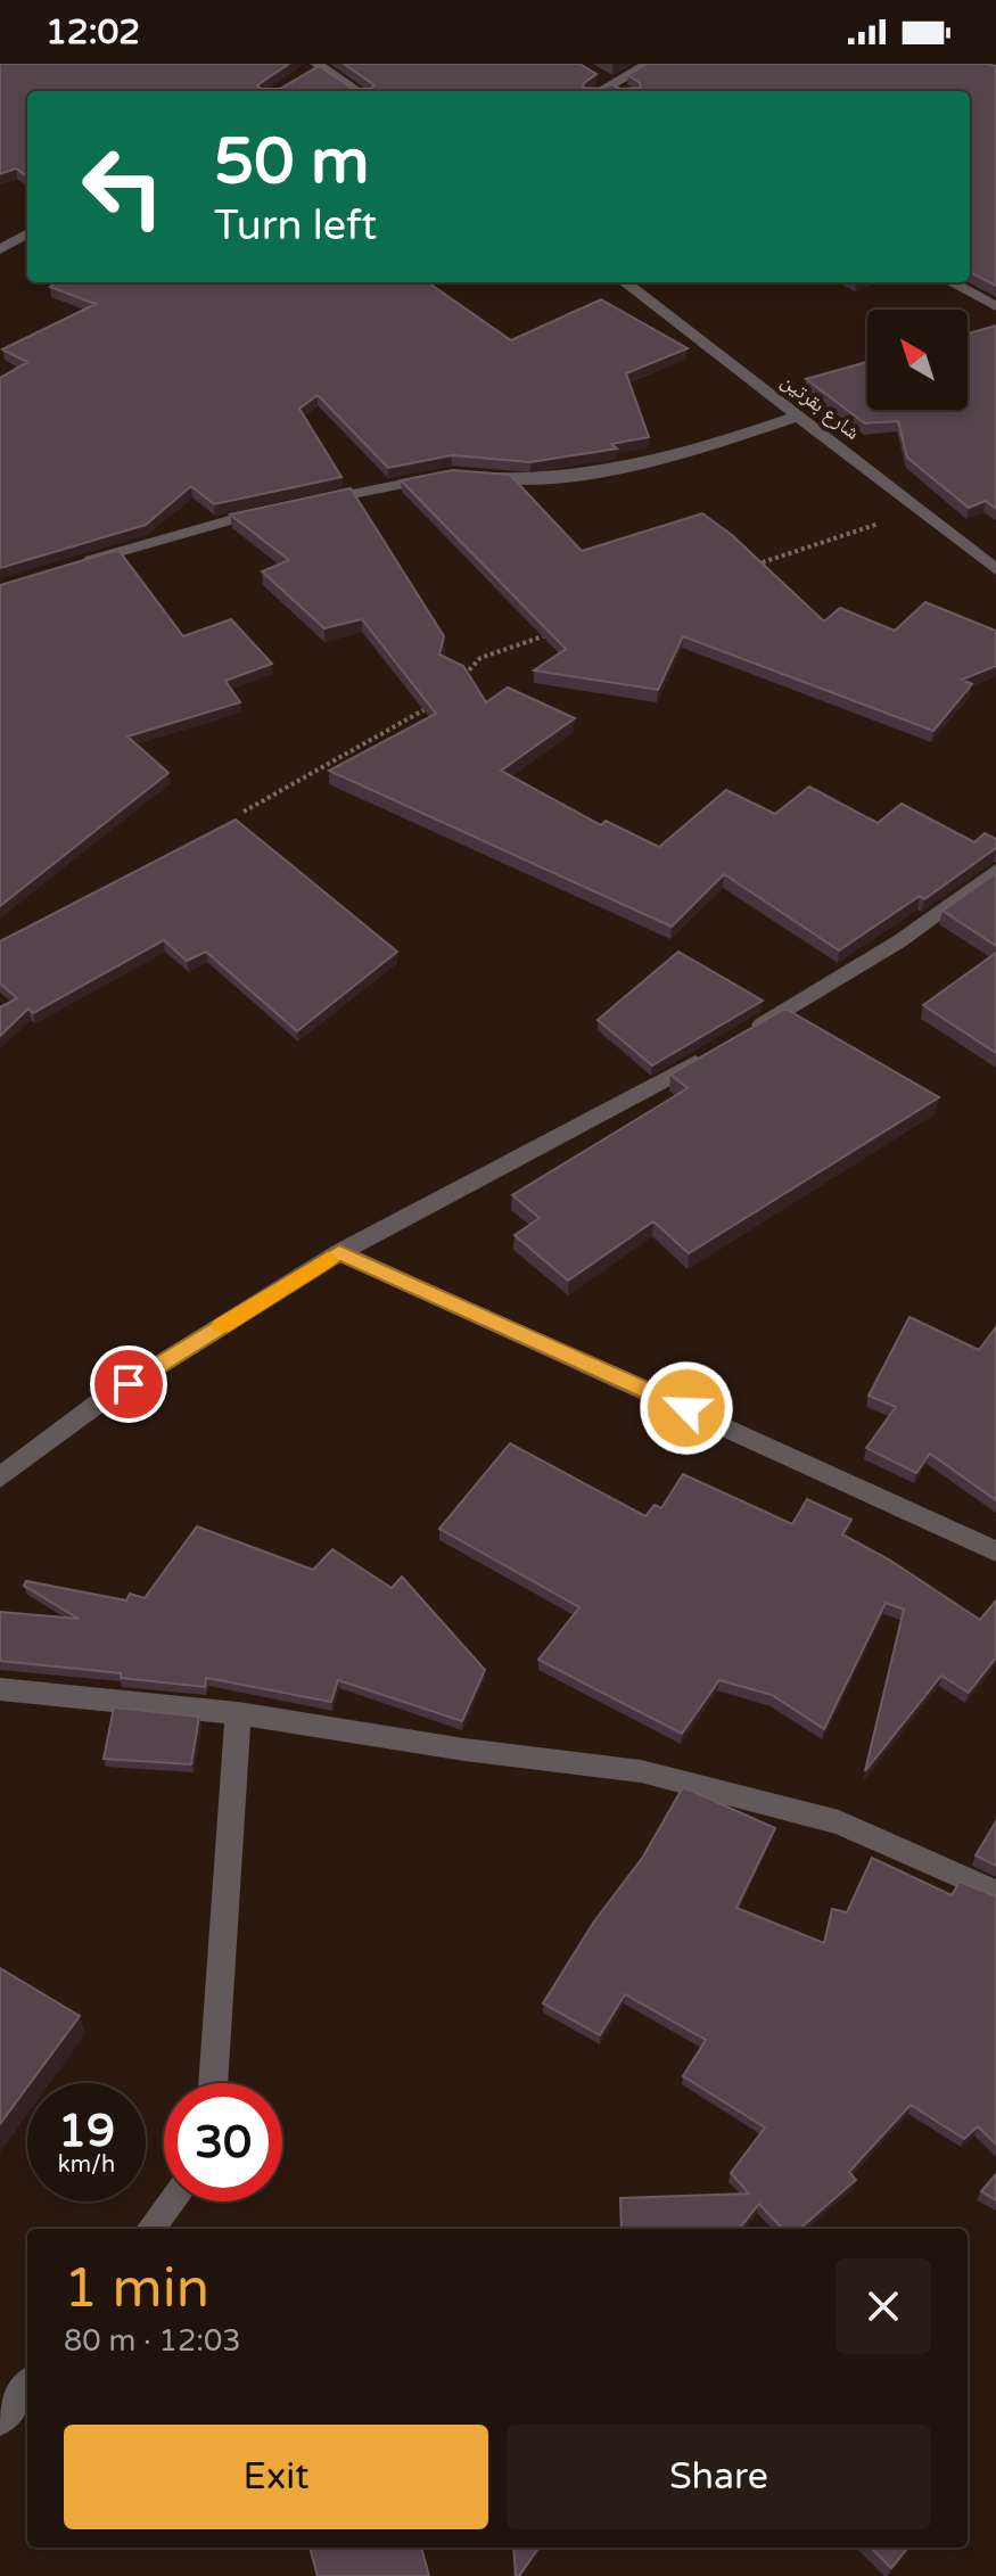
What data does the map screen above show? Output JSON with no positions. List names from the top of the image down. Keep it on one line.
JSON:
{"streets":{"street":["شارع بقرتين"]},"north":"top left","page":{"status":"12:02","turn":["50 m","Turn left"],"speed":"19 km/h","limit":"30","heading":["1 min","80 m · 12:03"],"buttons":["Exit","Share"]}}
